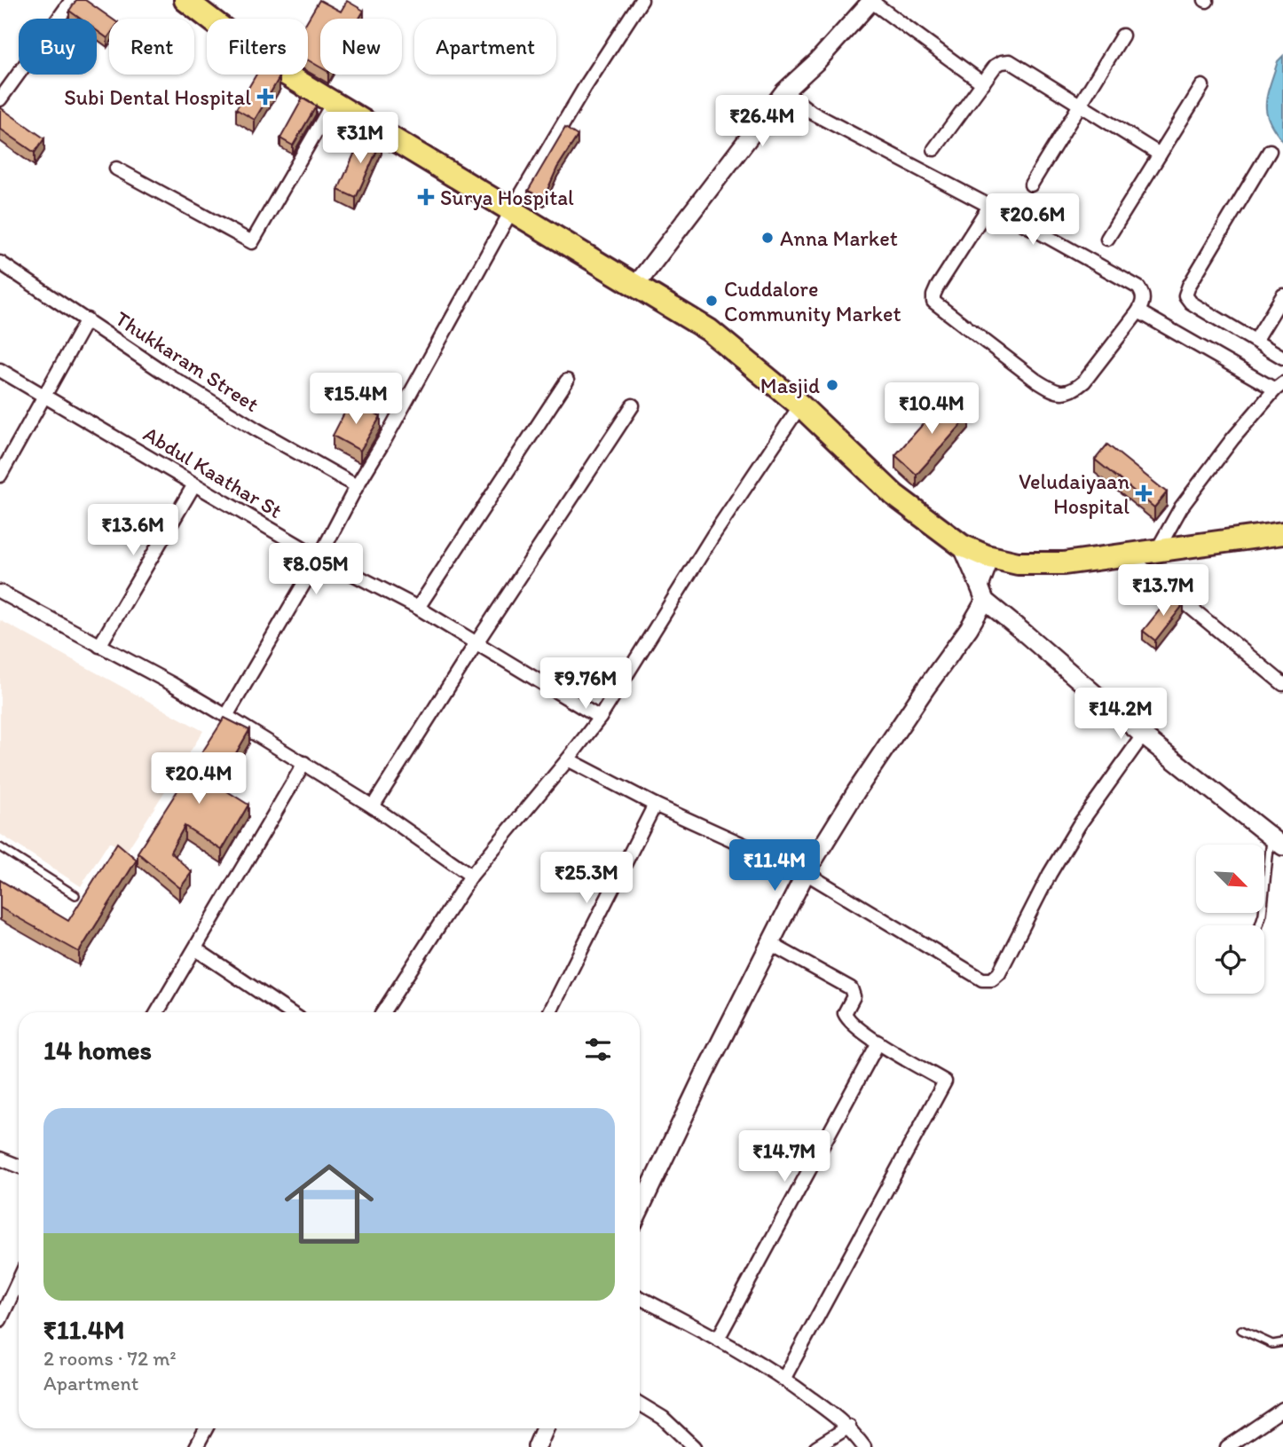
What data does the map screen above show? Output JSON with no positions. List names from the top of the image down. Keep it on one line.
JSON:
{"streets":{"street":["Thukkaram Street","Abdul Kaathar St"]},"places":{"health":["Subi Dental Hospital","Surya Hospital","Veludaiyaan Hospital"],"other":["Anna Market","Cuddalore Community Market","Masjid"]},"north":"bottom right","page":{"chip":["Buy","Rent","Filters","New","Apartment"],"price":["₹26.4M","₹31M","₹20.6M","₹15.4M","₹10.4M","₹13.6M","₹8.05M","₹13.7M","₹9.76M","₹14.2M","₹20.4M","₹11.4M","₹25.3M","₹14.7M"],"heading":"14 homes","list":[{"name":"₹11.4M","note":"2 rooms · 72 m² · Apartment"}]}}
